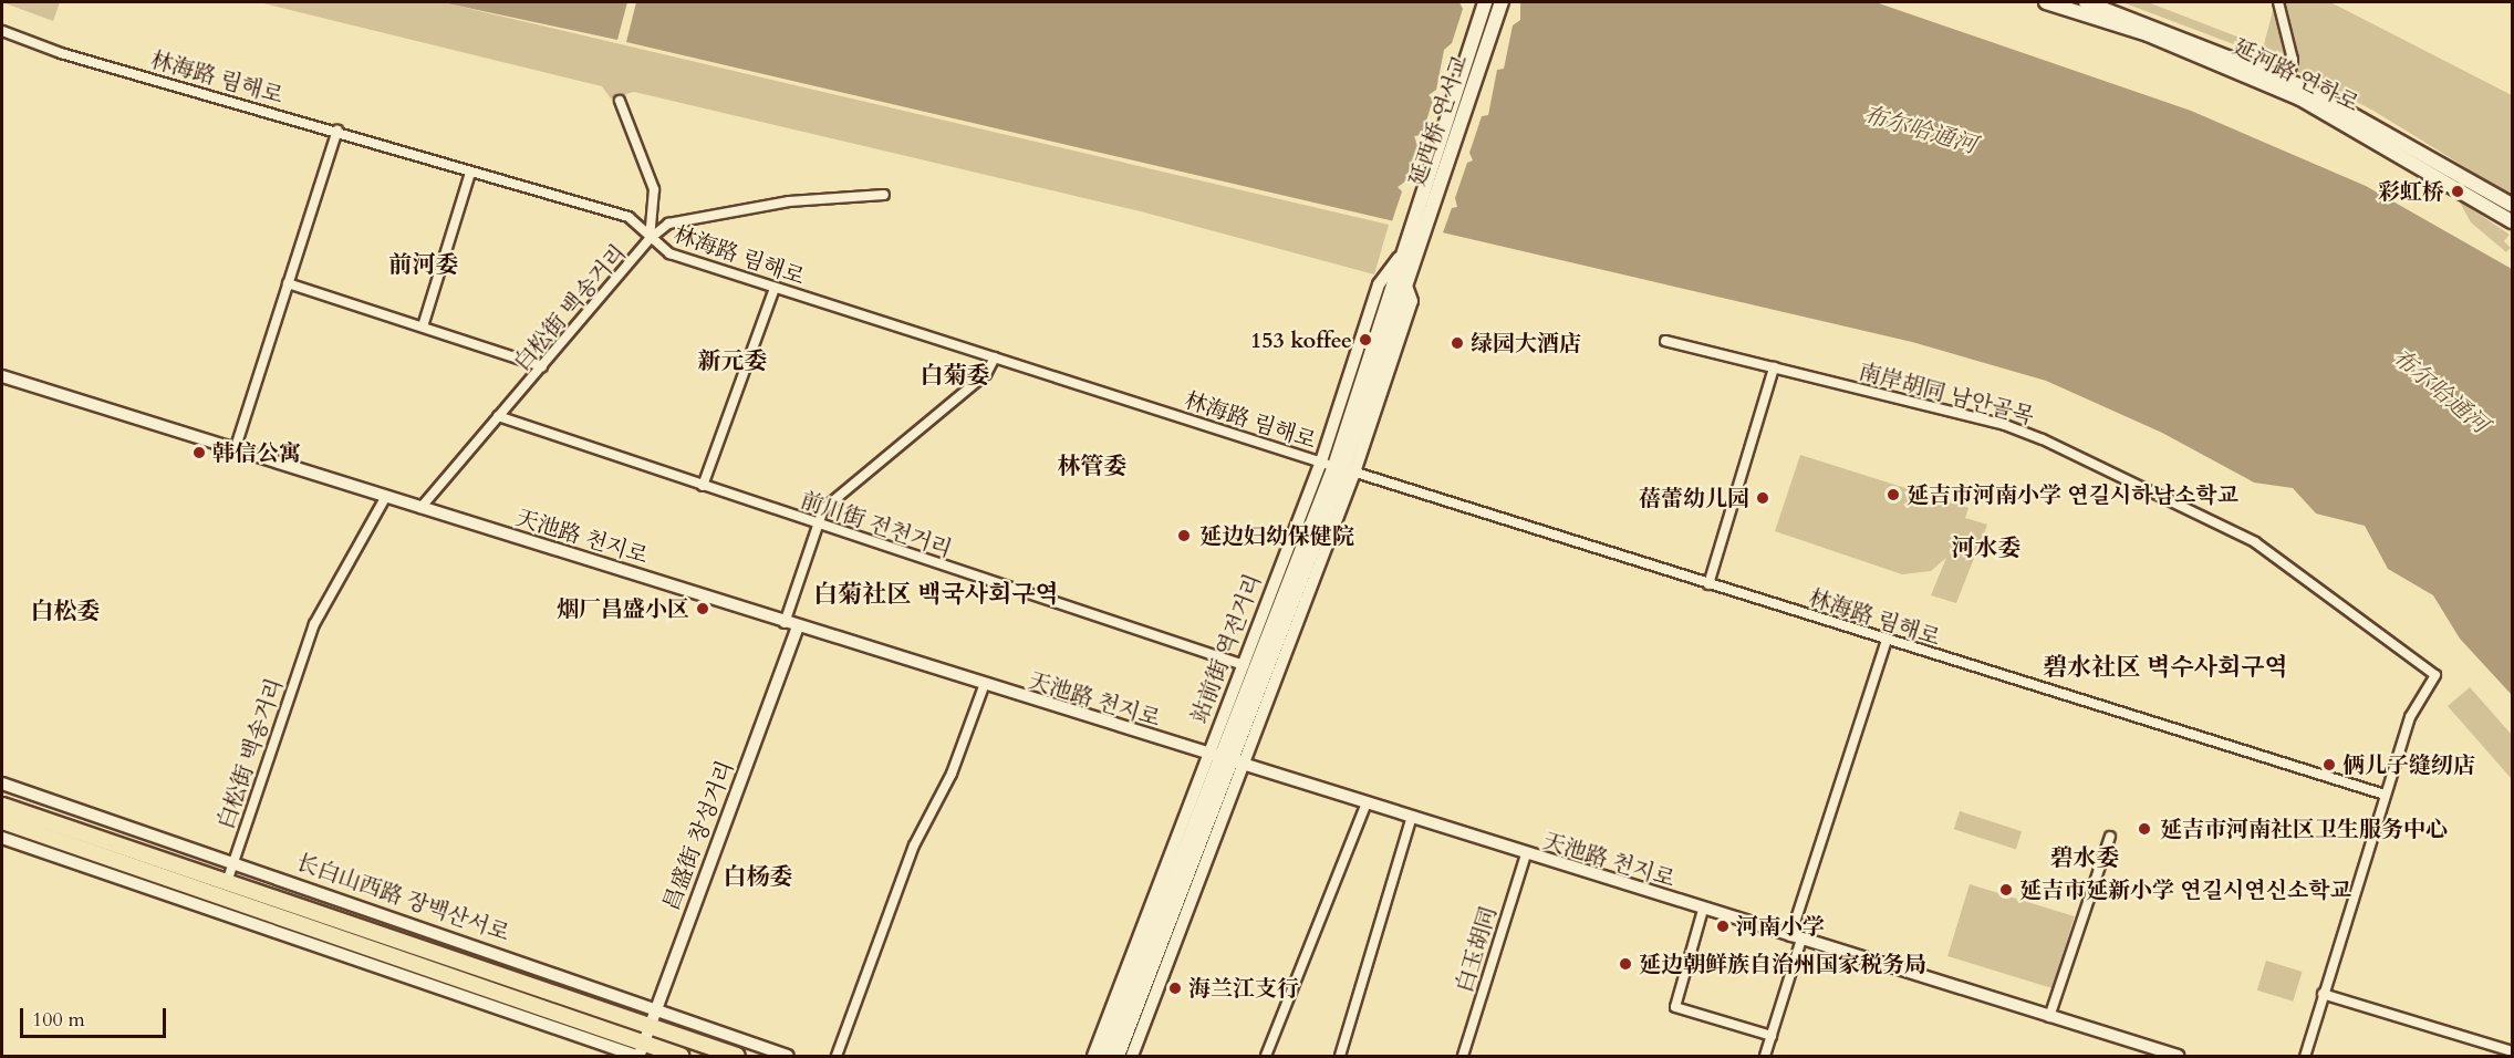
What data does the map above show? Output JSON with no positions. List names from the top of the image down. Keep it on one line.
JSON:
{"streets":{"main road":["延河路 연하로","延西桥 연서교","站前街 역전거리","长白山西路 장백산서로"],"street":["林海路 림해로","白松街 백송거리","南岸胡同 남안골목","前川街 전천거리","天池路 천지로","昌盛街 창성거리","白玉胡同"]},"crossings":[["林海路 림해로","白松街 백송거리"],["林海路 림해로","南岸胡同 남안골목"],["林海路 림해로","站前街 역전거리"],["延西桥 연서교","站前街 역전거리"],["白松街 백송거리","前川街 전천거리"],["白松街 백송거리","天池路 천지로"],["白松街 백송거리","长白山西路 장백산서로"],["前川街 전천거리","站前街 역전거리"],["天池路 천지로","站前街 역전거리"],["天池路 천지로","昌盛街 창성거리"],["天池路 천지로","白玉胡同"],["昌盛街 창성거리","长白山西路 장백산서로"]],"districts":["前河委","新元委","白菊委","林管委","河水委","白菊社区 백국사회구역","白松委","碧水社区 벽수사회구역","碧水委","白杨委"],"water":["布尔哈通河"],"places":["彩虹桥","153 koffee","绿园大酒店","韩信公寓","延吉市河南小学 연길시하남소학교","蓓蕾幼儿园","延边妇幼保健院","烟厂昌盛小区","俩儿子缝纫店","延吉市河南社区卫生服务中心","延吉市延新小学 연길시연신소학교","河南小学","延边朝鲜族自治州国家税务局","海兰江支行"],"scale_bar":"100 m"}
